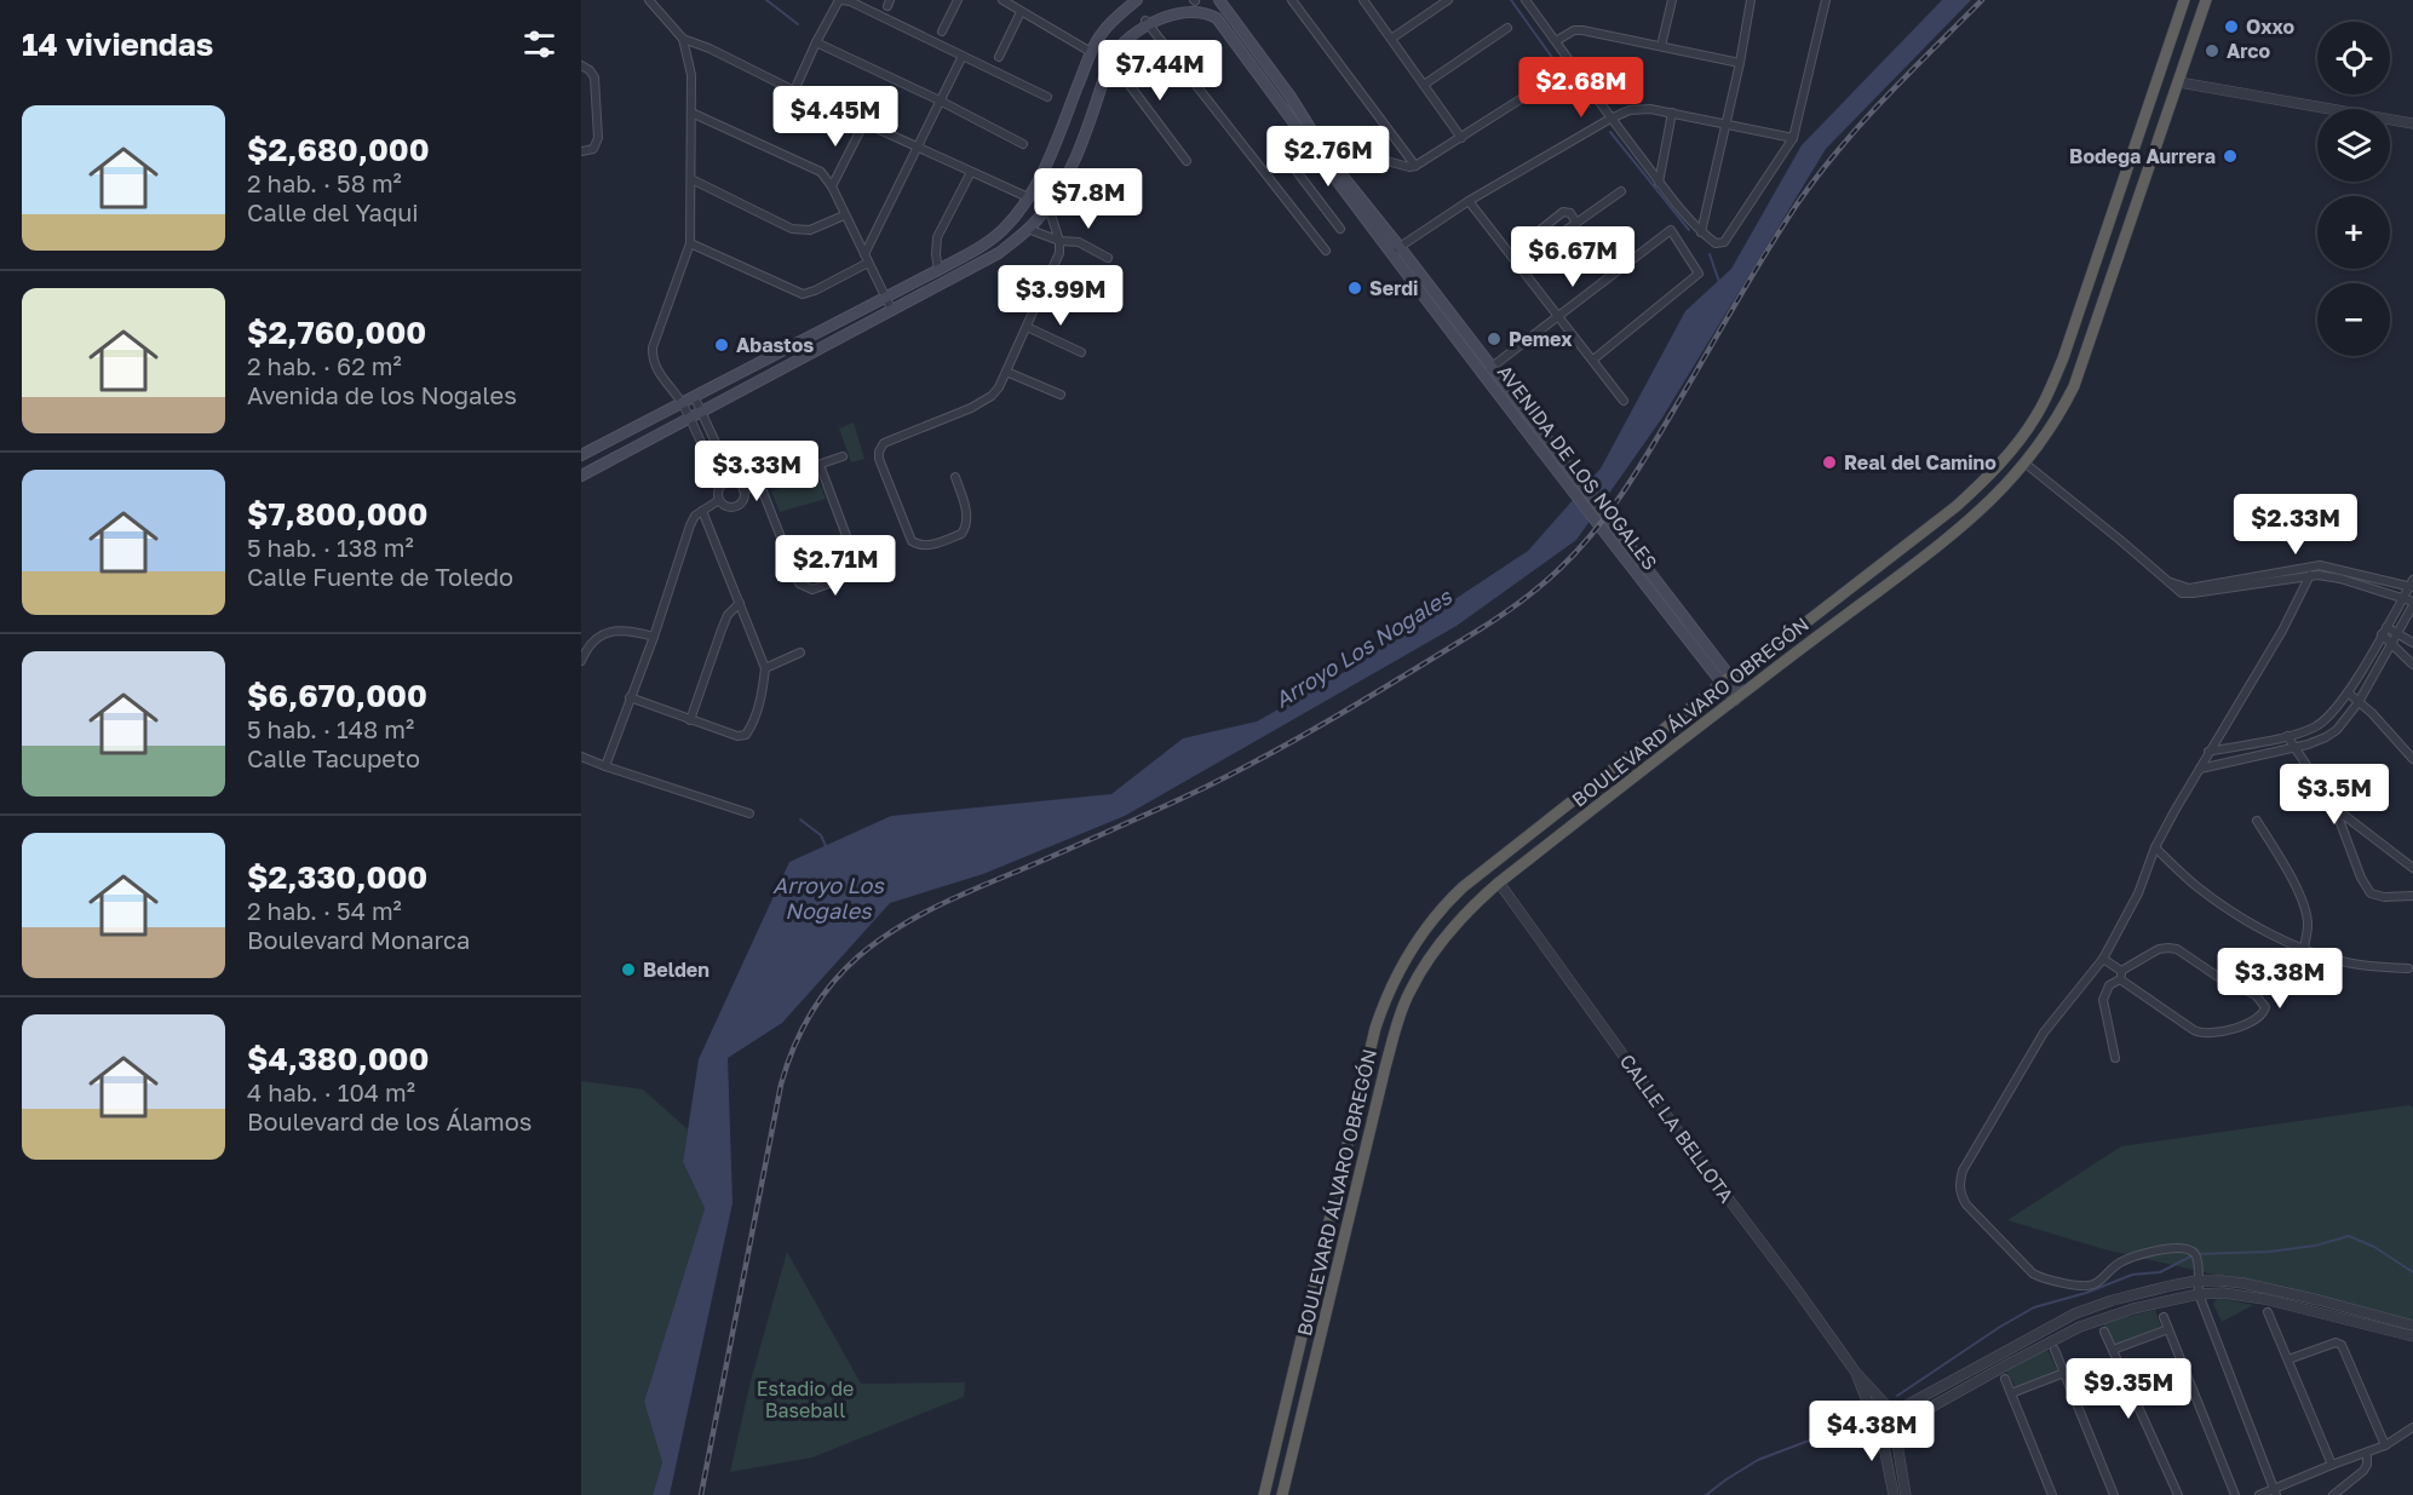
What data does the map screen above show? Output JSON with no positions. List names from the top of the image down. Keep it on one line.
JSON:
{"streets":{"highway":["BOULEVARD ÁLVARO OBREGÓN"],"main road":["AVENIDA DE LOS NOGALES"],"street":["CALLE LA BELLOTA"]},"crossings":[["AVENIDA DE LOS NOGALES","BOULEVARD ÁLVARO OBREGÓN"],["BOULEVARD ÁLVARO OBREGÓN","CALLE LA BELLOTA"]],"water":["Arroyo Los Nogales"],"parks":["Estadio de Baseball"],"places":["Oxxo","Arco","Bodega Aurrera","Serdi","Pemex","Abastos","Real del Camino","Belden"],"page":{"heading":"14 viviendas","map_buttons":["+","−"],"price":["$7.44M","$2.68M","$4.45M","$2.76M","$7.8M","$6.67M","$3.99M","$3.33M","$2.33M","$2.71M","$3.5M","$3.38M","$9.35M","$4.38M"],"list":[{"name":"$2,680,000","note":"2 hab. · 58 m² · Calle del Yaqui"},{"name":"$2,760,000","note":"2 hab. · 62 m² · Avenida de los Nogales"},{"name":"$7,800,000","note":"5 hab. · 138 m² · Calle Fuente de Toledo"},{"name":"$6,670,000","note":"5 hab. · 148 m² · Calle Tacupeto"},{"name":"$2,330,000","note":"2 hab. · 54 m² · Boulevard Monarca"},{"name":"$4,380,000","note":"4 hab. · 104 m² · Boulevard de los Álamos"}]}}
